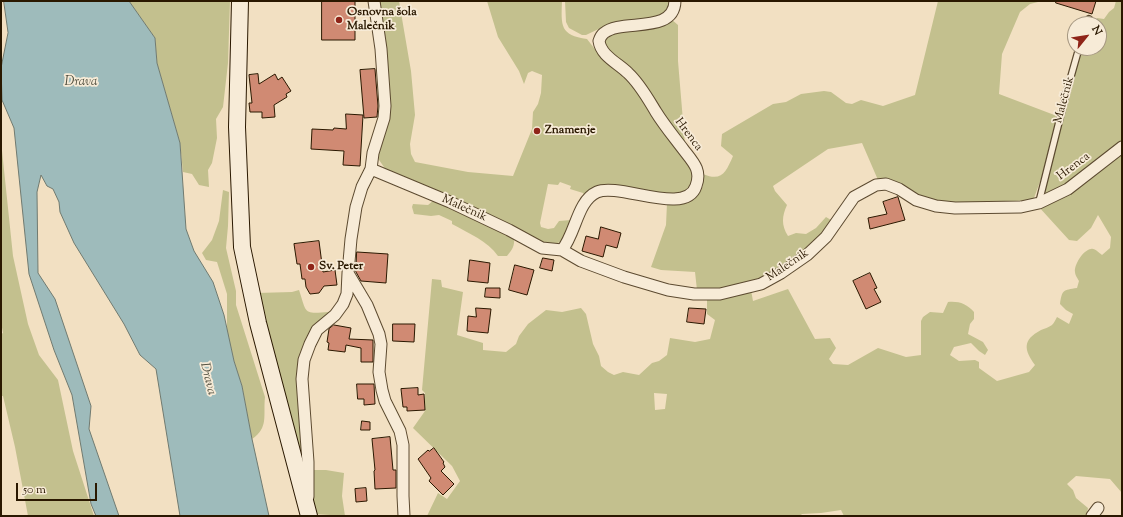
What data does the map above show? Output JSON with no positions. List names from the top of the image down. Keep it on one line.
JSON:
{"streets":{"street":["Malečnik","Hrenca"]},"crossings":[["Malečnik","Hrenca"]],"water":["Drava"],"places":["Osnovna šola Malečnik","Znamenje","Sv. Peter"],"scale_bar":"50 m","north":"top right"}
